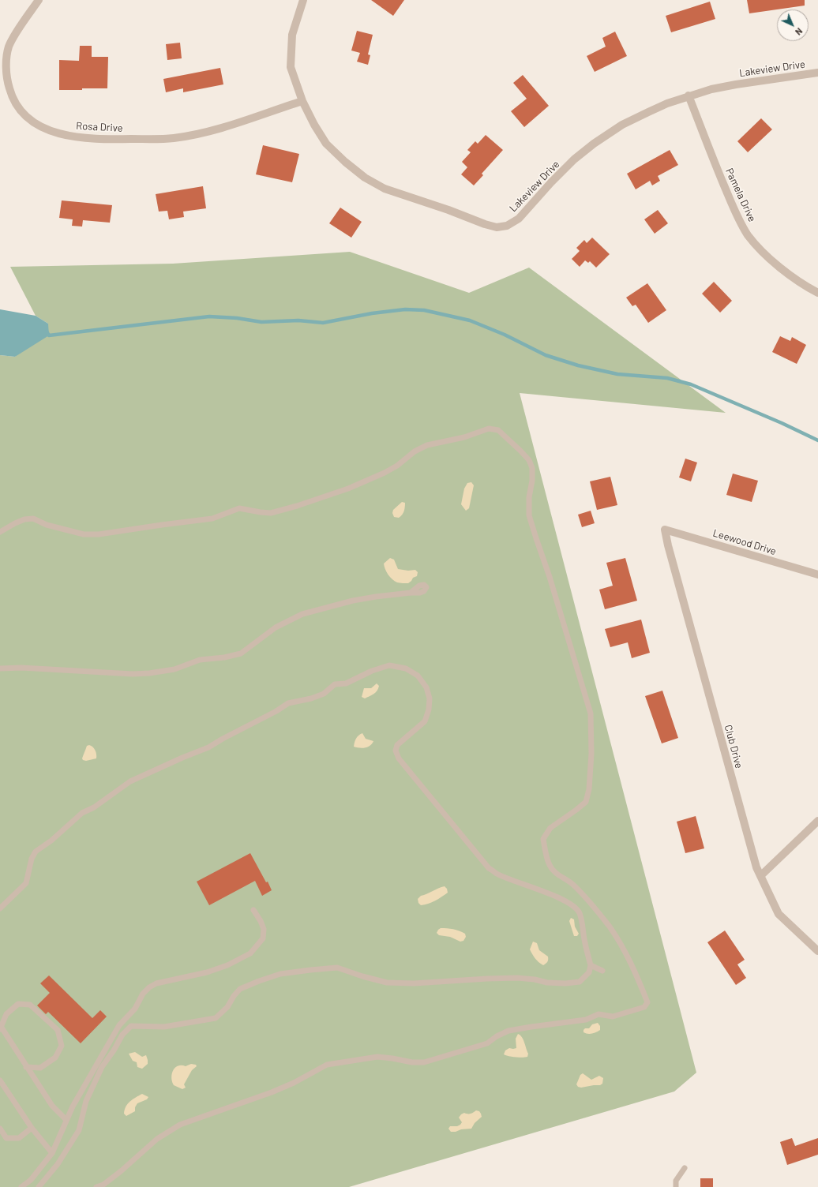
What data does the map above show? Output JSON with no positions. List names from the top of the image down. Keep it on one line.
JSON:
{"streets":{"street":["Lakeview Drive","Rosa Drive","Pamela Drive","Leewood Drive","Club Drive"]},"crossings":[["Lakeview Drive","Rosa Drive"],["Lakeview Drive","Pamela Drive"],["Leewood Drive","Club Drive"]],"north":"bottom right"}
